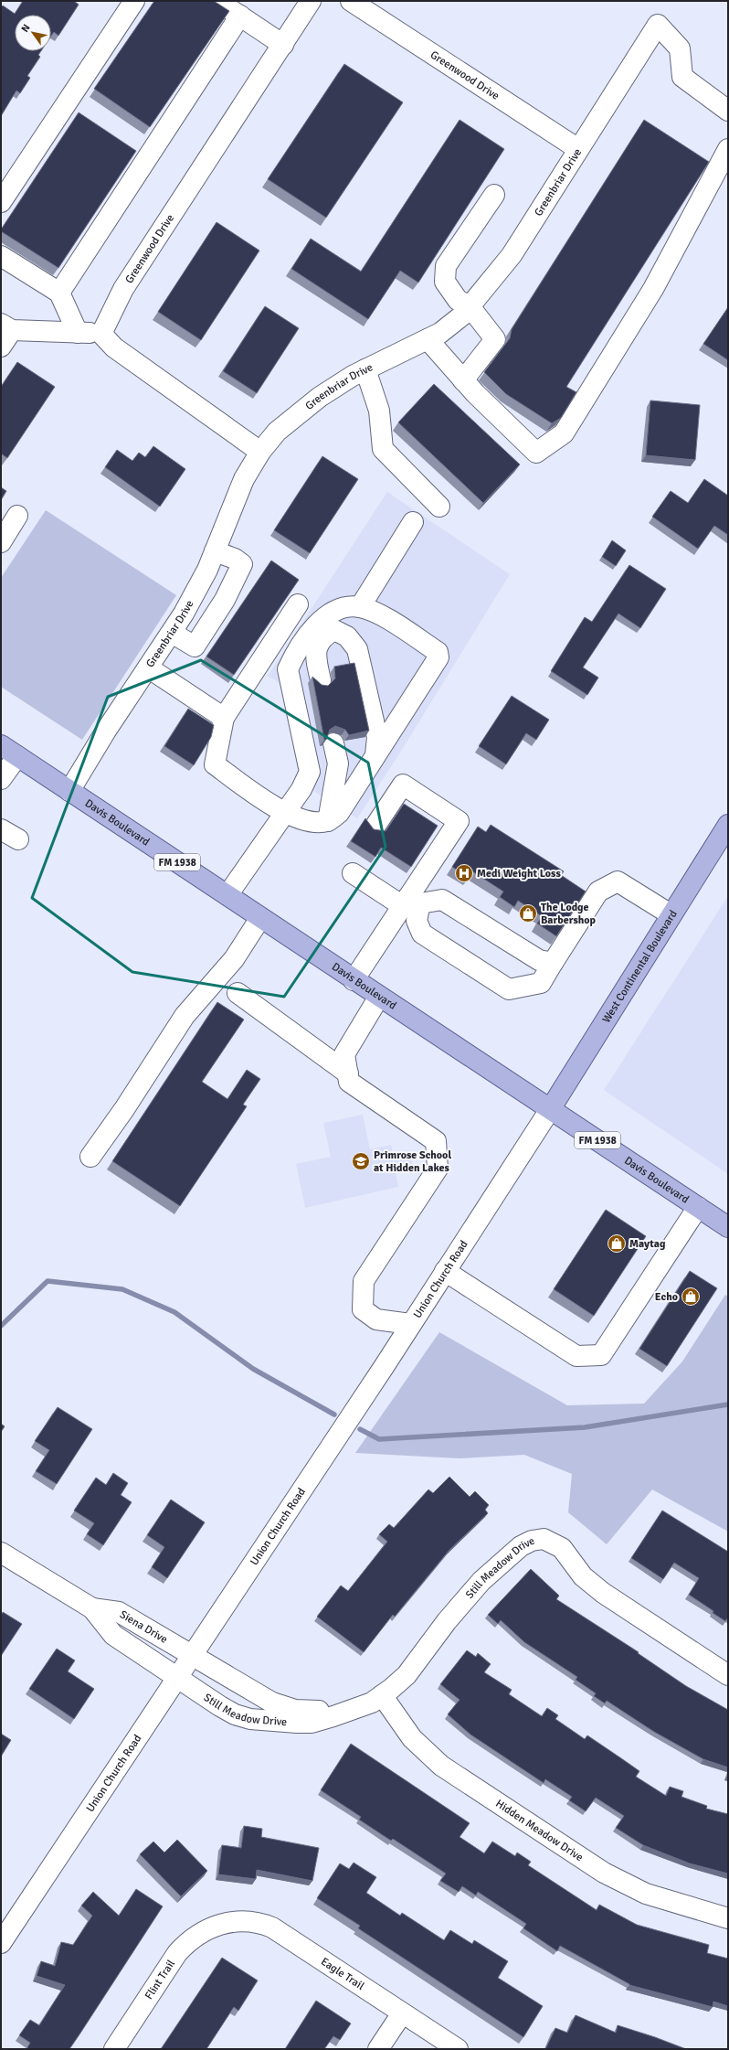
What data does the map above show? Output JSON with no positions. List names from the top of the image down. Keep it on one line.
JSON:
{"streets":{"main road":["Davis Boulevard","FM 1938","West Continental Boulevard"],"street":["Greenwood Drive","Greenbriar Drive","Union Church Road","Still Meadow Drive","Siena Drive","Hidden Meadow Drive","Eagle Trail","Flint Trail"]},"crossings":[["Greenwood Drive","Greenbriar Drive"],["Greenbriar Drive","Davis Boulevard"],["Davis Boulevard","West Continental Boulevard"],["Davis Boulevard","Union Church Road"],["West Continental Boulevard","Union Church Road"],["Union Church Road","Still Meadow Drive"],["Union Church Road","Siena Drive"],["Still Meadow Drive","Siena Drive"],["Still Meadow Drive","Hidden Meadow Drive"],["Eagle Trail","Flint Trail"]],"places":{"hospital":["Medi Weight Loss"],"shop":["The Lodge Barbershop","Maytag","Echo"],"school or university":["Primrose School at Hidden Lakes"]},"north":"top left"}
